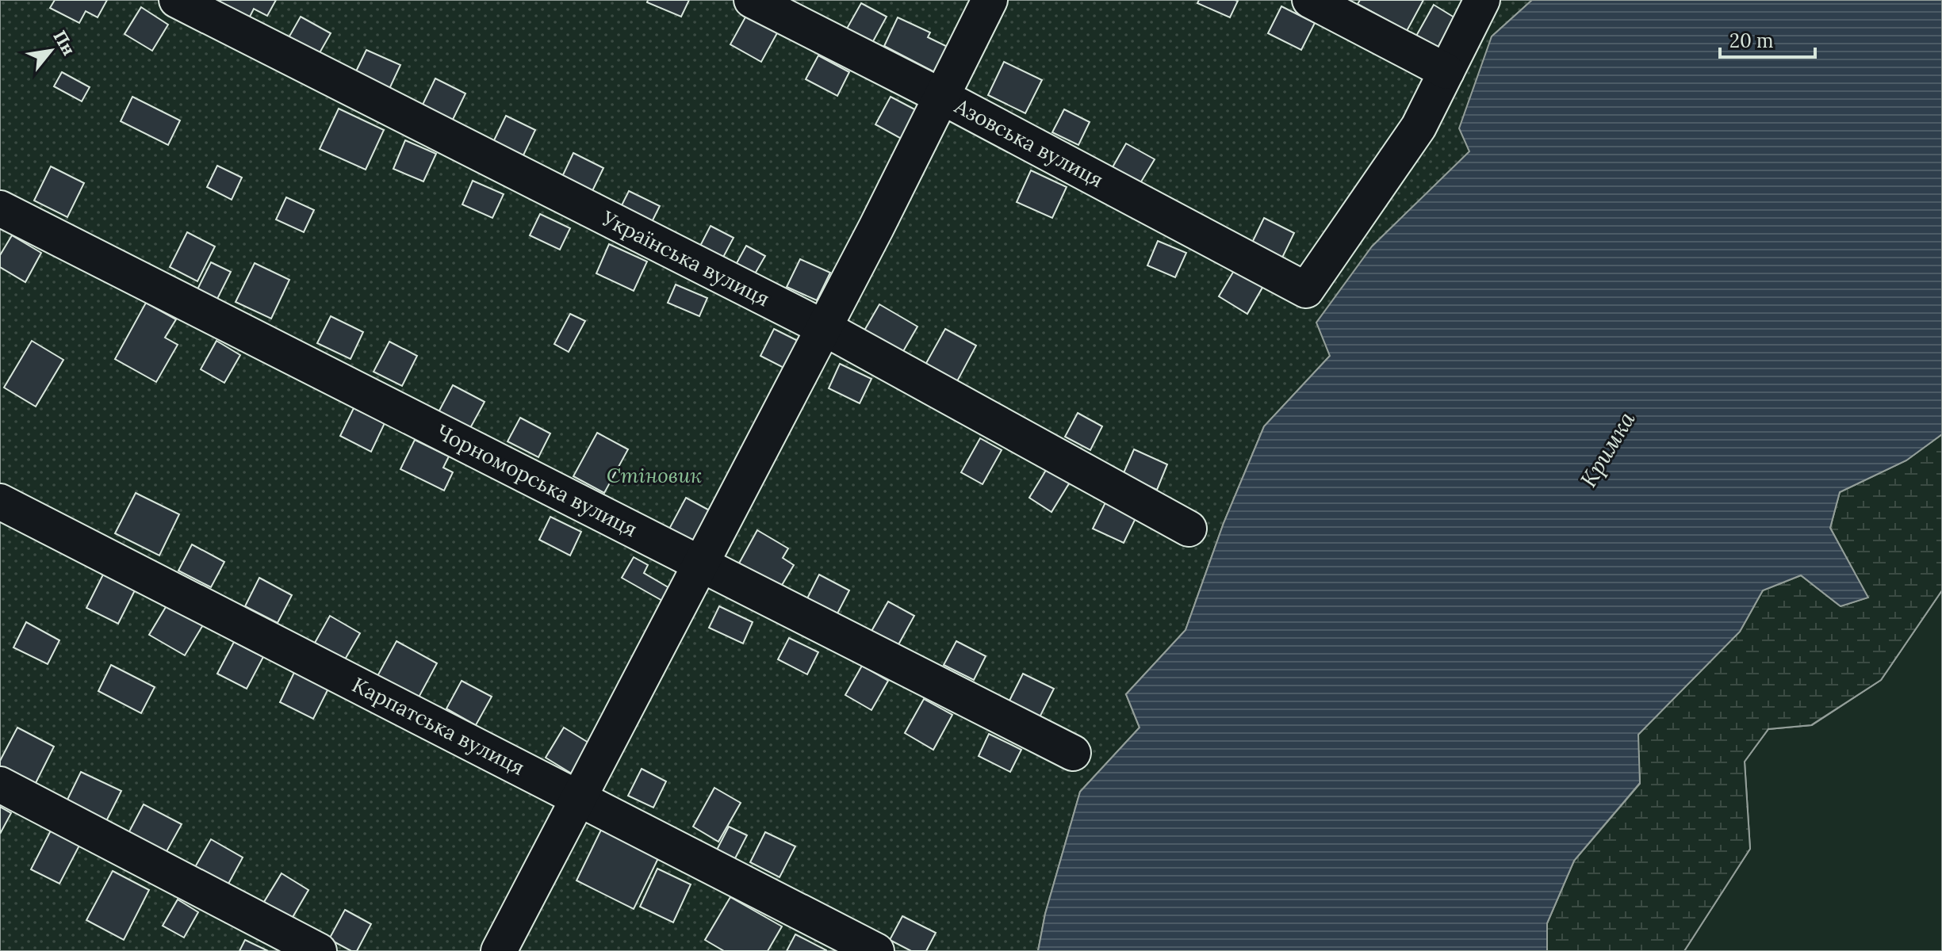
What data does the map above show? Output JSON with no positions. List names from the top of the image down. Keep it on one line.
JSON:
{"streets":{"lane":["Азовська вулиця","Українська вулиця","Чорноморська вулиця","Карпатська вулиця"]},"water":["Кримка"],"parks":["Стіновик"],"scale_bar":"20 m","north":"top right"}
